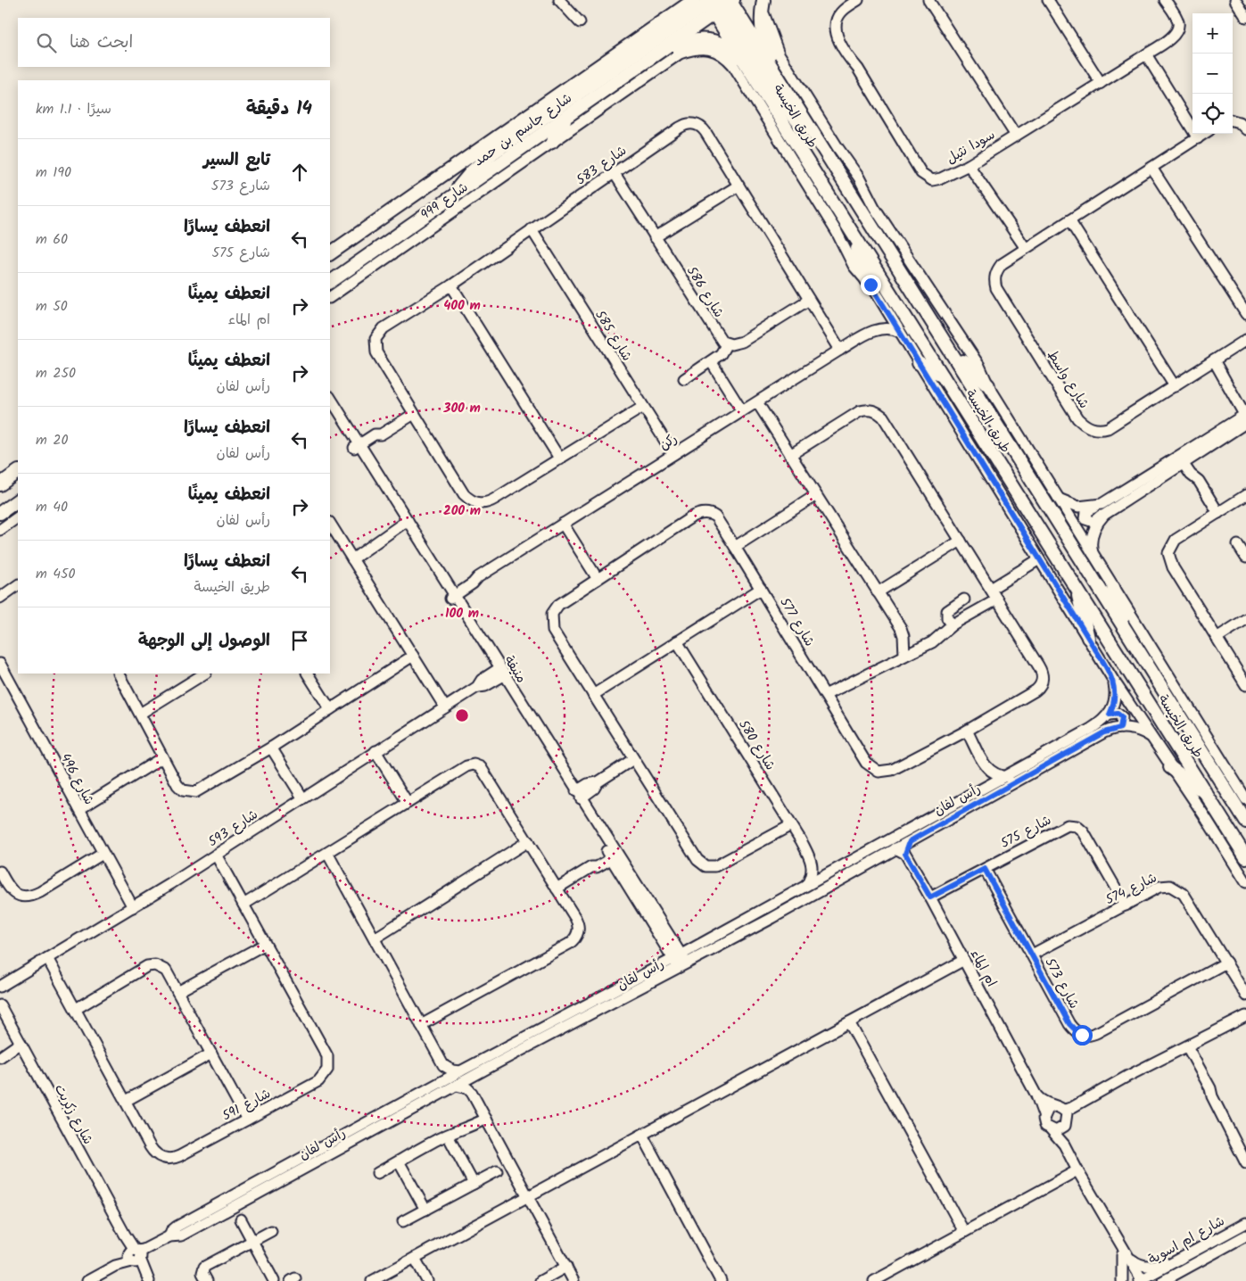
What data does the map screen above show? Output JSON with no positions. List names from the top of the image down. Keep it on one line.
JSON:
{"streets":{"main road":["طريق الخيسة","شارع جاسم بن حمد"],"street":["سودا نثيل","شارع 583","شارع 999","شارع 586","شارع 585","شارع واسط","ركن","شارع 577","منيفة","شارع 580","شارع 496","رأس لفان","شارع 593","شارع 575","شارع 574","ام الماء","شارع 573","شارع 591","شارع زكريت","شارع ام اسوية"]},"crossings":[["طريق الخيسة","شارع جاسم بن حمد"],["طريق الخيسة","شارع 999"],["طريق الخيسة","ركن"],["شارع 583","شارع 586"],["شارع 583","شارع 585"],["شارع 583","ركن"],["شارع 585","ركن"],["ركن","منيفة"],["شارع 577","شارع 580"],["منيفة","رأس لفان"],["منيفة","شارع 593"],["شارع 496","شارع 593"],["رأس لفان","شارع زكريت"],["شارع 593","شارع 591"],["شارع 575","شارع 574"],["شارع 575","ام الماء"],["شارع 575","شارع 573"],["شارع 574","شارع 573"]],"page":{"map_buttons":["+","−"],"search":"ابحث هنا","heading":["14 دقيقة","سيرًا · 1.1 km"],"list":[["تابع السير","شارع 573","190 m"],["انعطف يسارًا","شارع 575","60 m"],["انعطف يمينًا","ام الماء","50 m"],["انعطف يمينًا","رأس لفان","250 m"],["انعطف يسارًا","رأس لفان","20 m"],["انعطف يمينًا","رأس لفان","40 m"],["انعطف يسارًا","طريق الخيسة","450 m"],"الوصول إلى الوجهة"]},"rings":["400 m","300 m","200 m","100 m"]}
